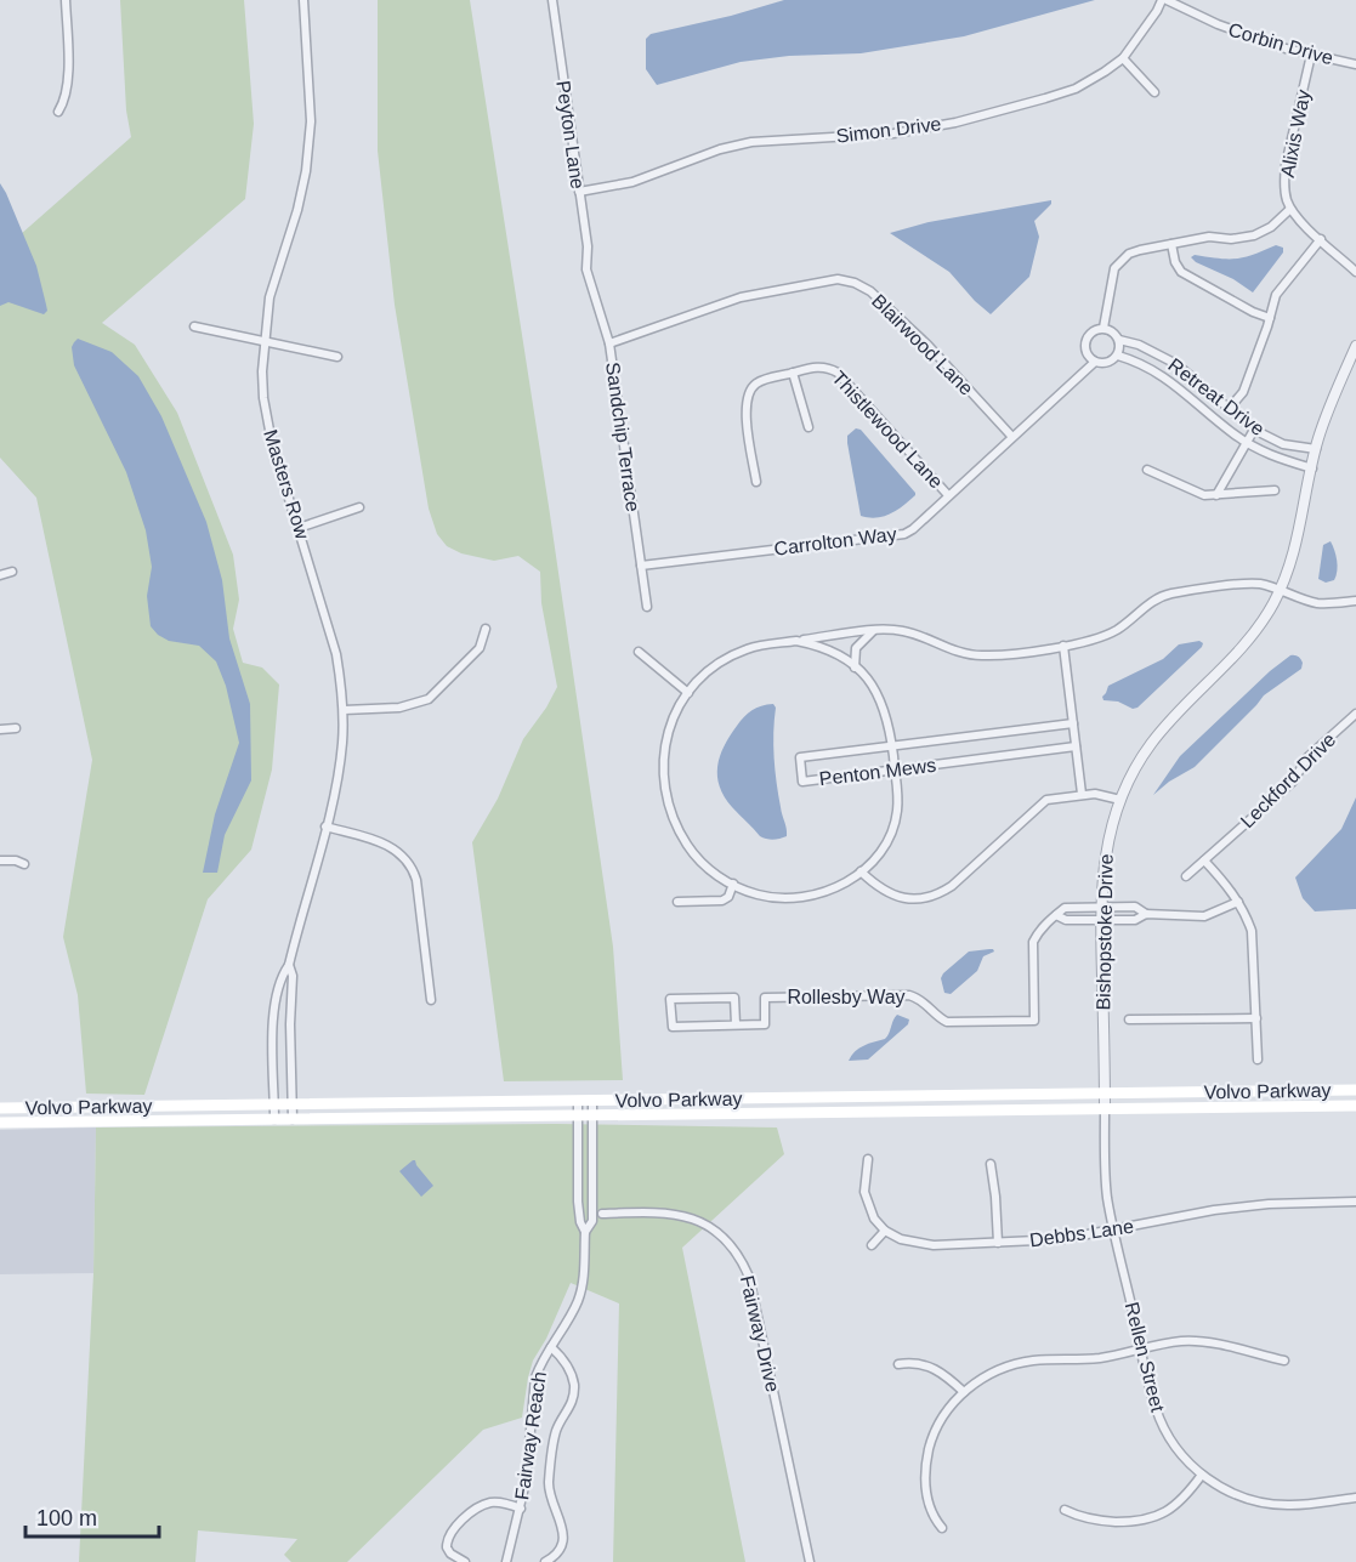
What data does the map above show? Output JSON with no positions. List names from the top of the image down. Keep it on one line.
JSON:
{"streets":{"main road":["Volvo Parkway"],"street":["Corbin Drive","Simon Drive","Alixis Way","Peyton Lane","Blairwood Lane","Retreat Drive","Thistlewood Lane","Sandchip Terrace","Masters Row","Carrolton Way","Penton Mews","Leckford Drive","Bishopstoke Drive","Rollesby Way","Debbs Lane","Fairway Drive","Rellen Street","Fairway Reach"]},"crossings":[["Corbin Drive","Simon Drive"],["Corbin Drive","Alixis Way"],["Simon Drive","Peyton Lane"],["Peyton Lane","Sandchip Terrace"],["Blairwood Lane","Sandchip Terrace"],["Blairwood Lane","Carrolton Way"],["Retreat Drive","Carrolton Way"],["Retreat Drive","Bishopstoke Drive"],["Thistlewood Lane","Carrolton Way"],["Sandchip Terrace","Carrolton Way"],["Masters Row","Volvo Parkway"],["Bishopstoke Drive","Volvo Parkway"],["Bishopstoke Drive","Rellen Street"],["Volvo Parkway","Rellen Street"],["Volvo Parkway","Fairway Reach"],["Debbs Lane","Rellen Street"]],"scale_bar":"100 m"}
